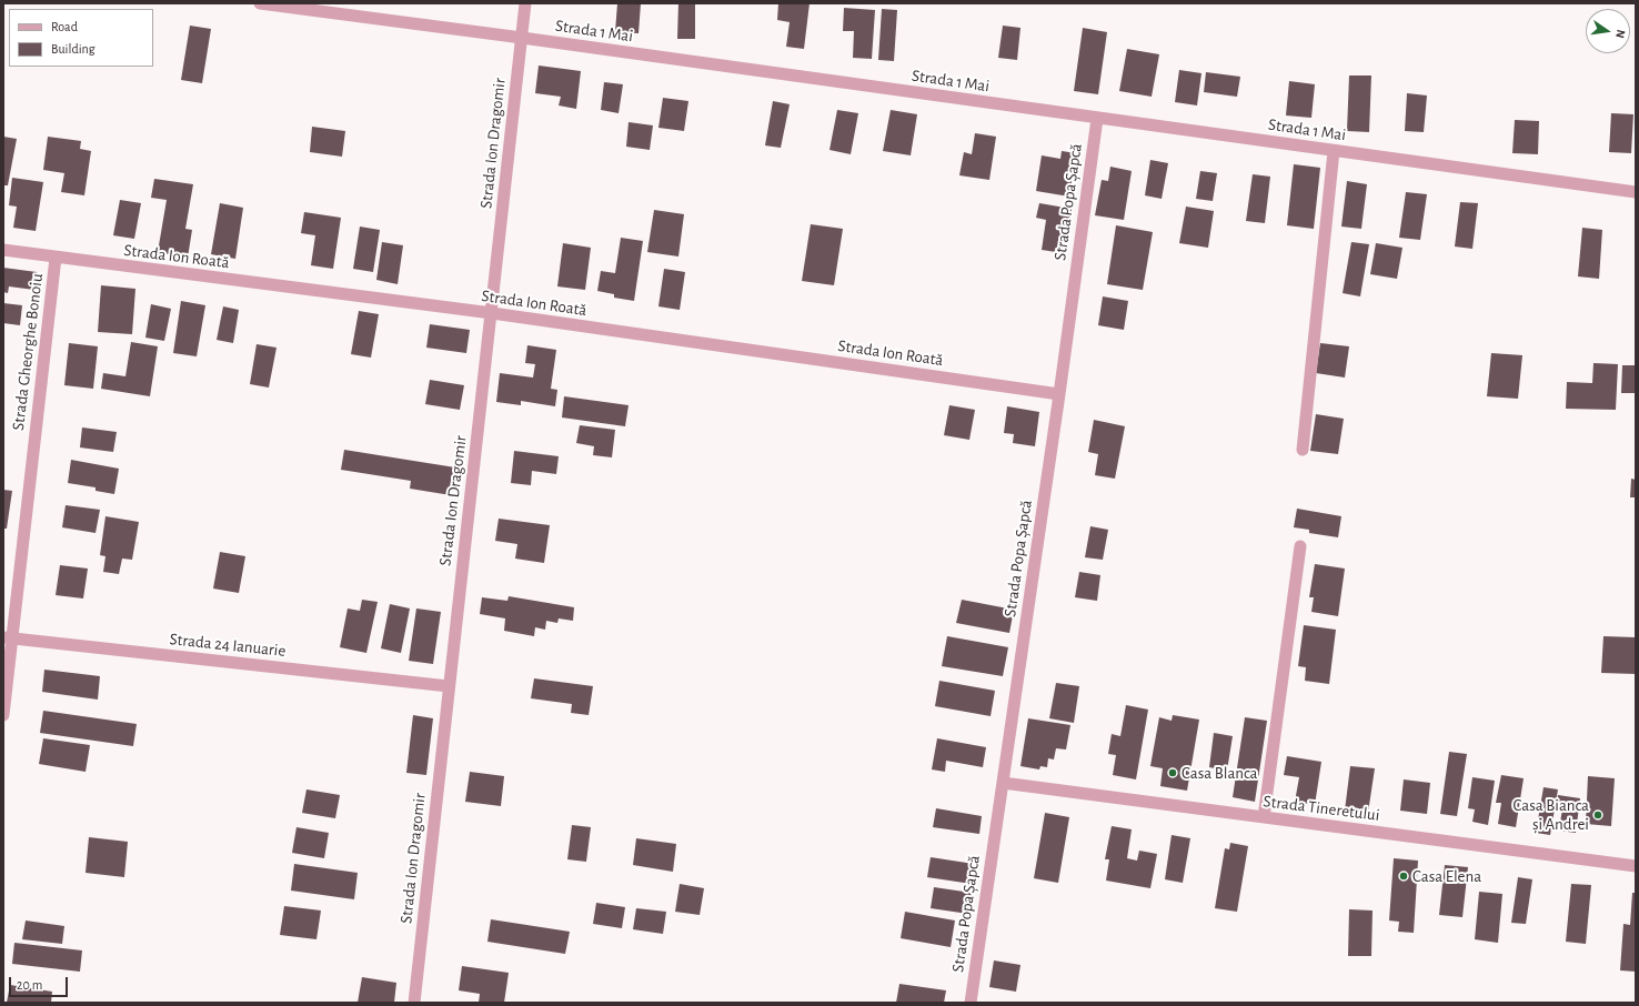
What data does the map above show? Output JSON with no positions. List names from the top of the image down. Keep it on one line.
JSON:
{"streets":{"street":["Strada 1 Mai","Strada Ion Dragomir","Strada Popa Șapcă","Strada Ion Roată","Strada Gheorghe Bonoiu","Strada 24 Ianuarie","Strada Tineretului"]},"crossings":[["Strada 1 Mai","Strada Ion Dragomir"],["Strada 1 Mai","Strada Popa Șapcă"],["Strada Ion Dragomir","Strada Ion Roată"],["Strada Ion Dragomir","Strada 24 Ianuarie"],["Strada Popa Șapcă","Strada Ion Roată"],["Strada Popa Șapcă","Strada Tineretului"],["Strada Ion Roată","Strada Gheorghe Bonoiu"],["Strada Gheorghe Bonoiu","Strada 24 Ianuarie"]],"places":["Casa Blanca","Casa Bianca și Andrei","Casa Elena"],"legend":["Road","Building"],"scale_bar":"20 m","north":"right"}
